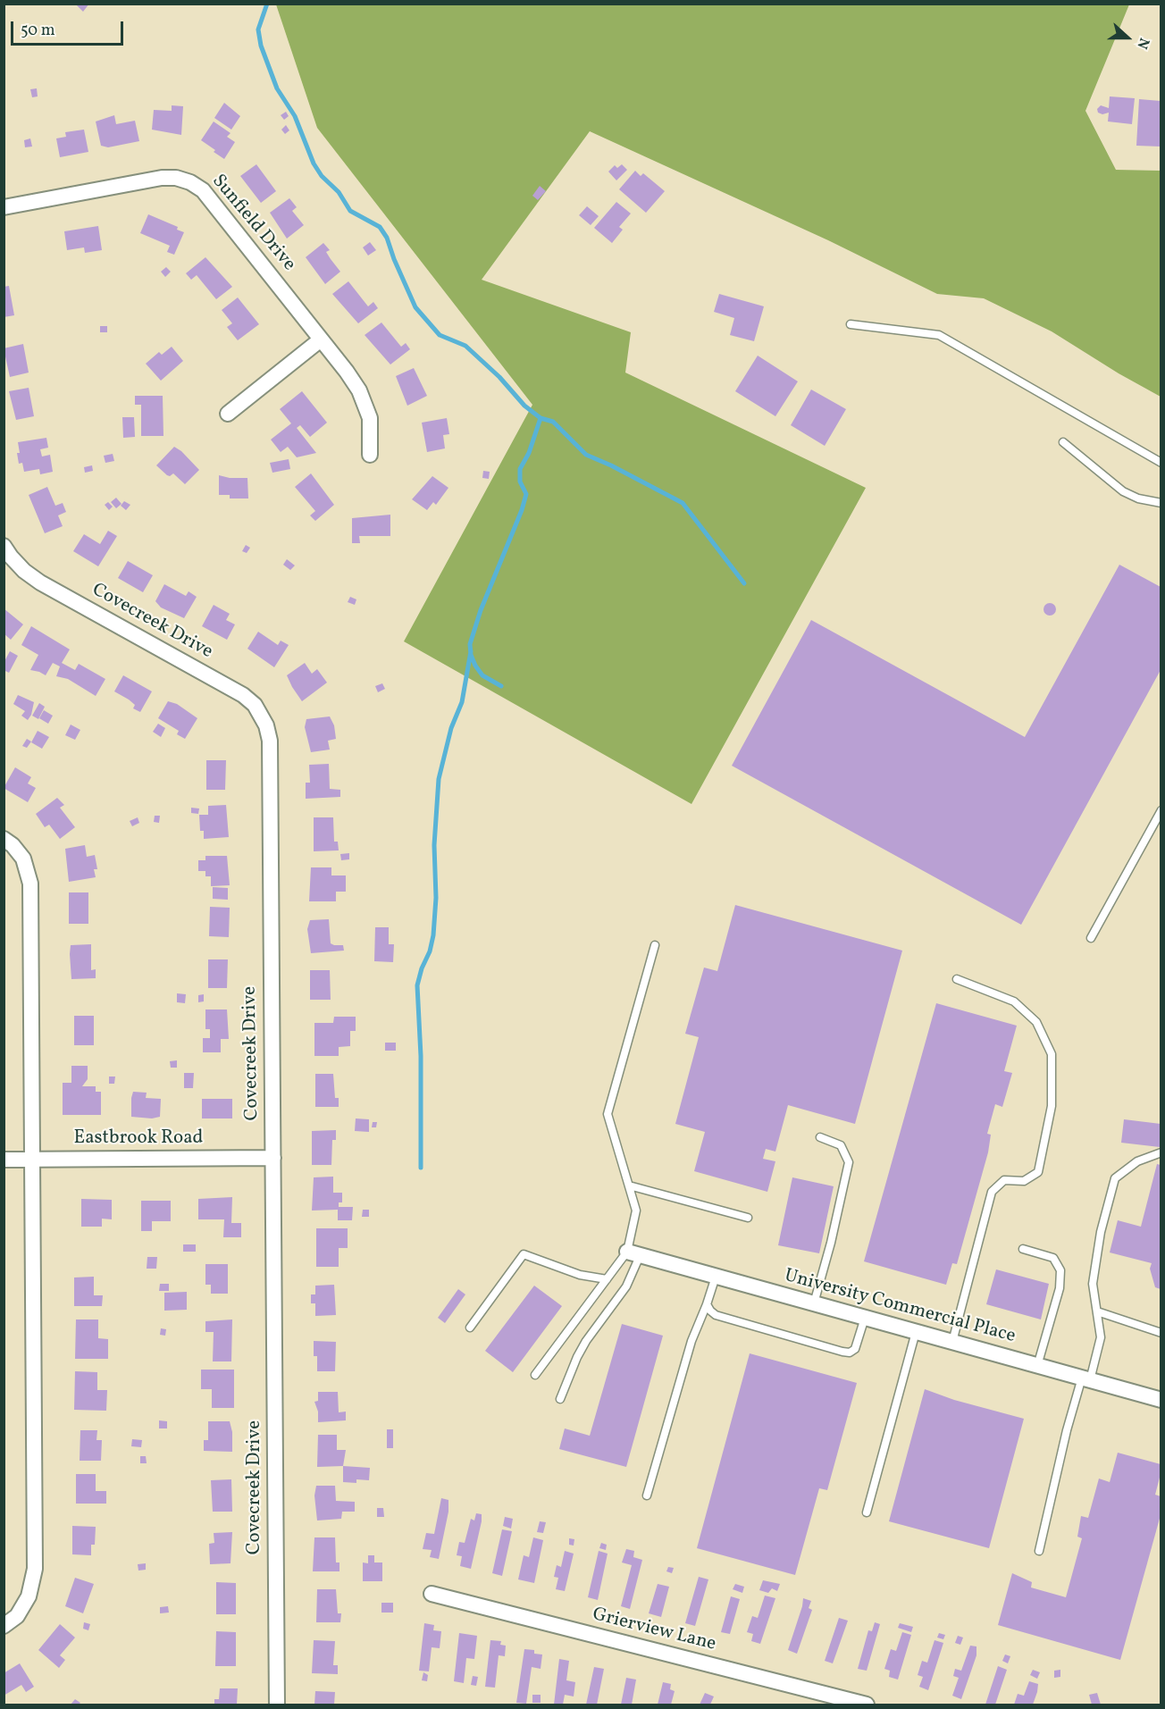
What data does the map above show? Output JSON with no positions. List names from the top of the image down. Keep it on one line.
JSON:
{"streets":{"street":["Sunfield Drive","Covecreek Drive","Eastbrook Road","University Commercial Place","Grierview Lane"]},"crossings":[["Covecreek Drive","Eastbrook Road"]],"scale_bar":"50 m","north":"right"}
